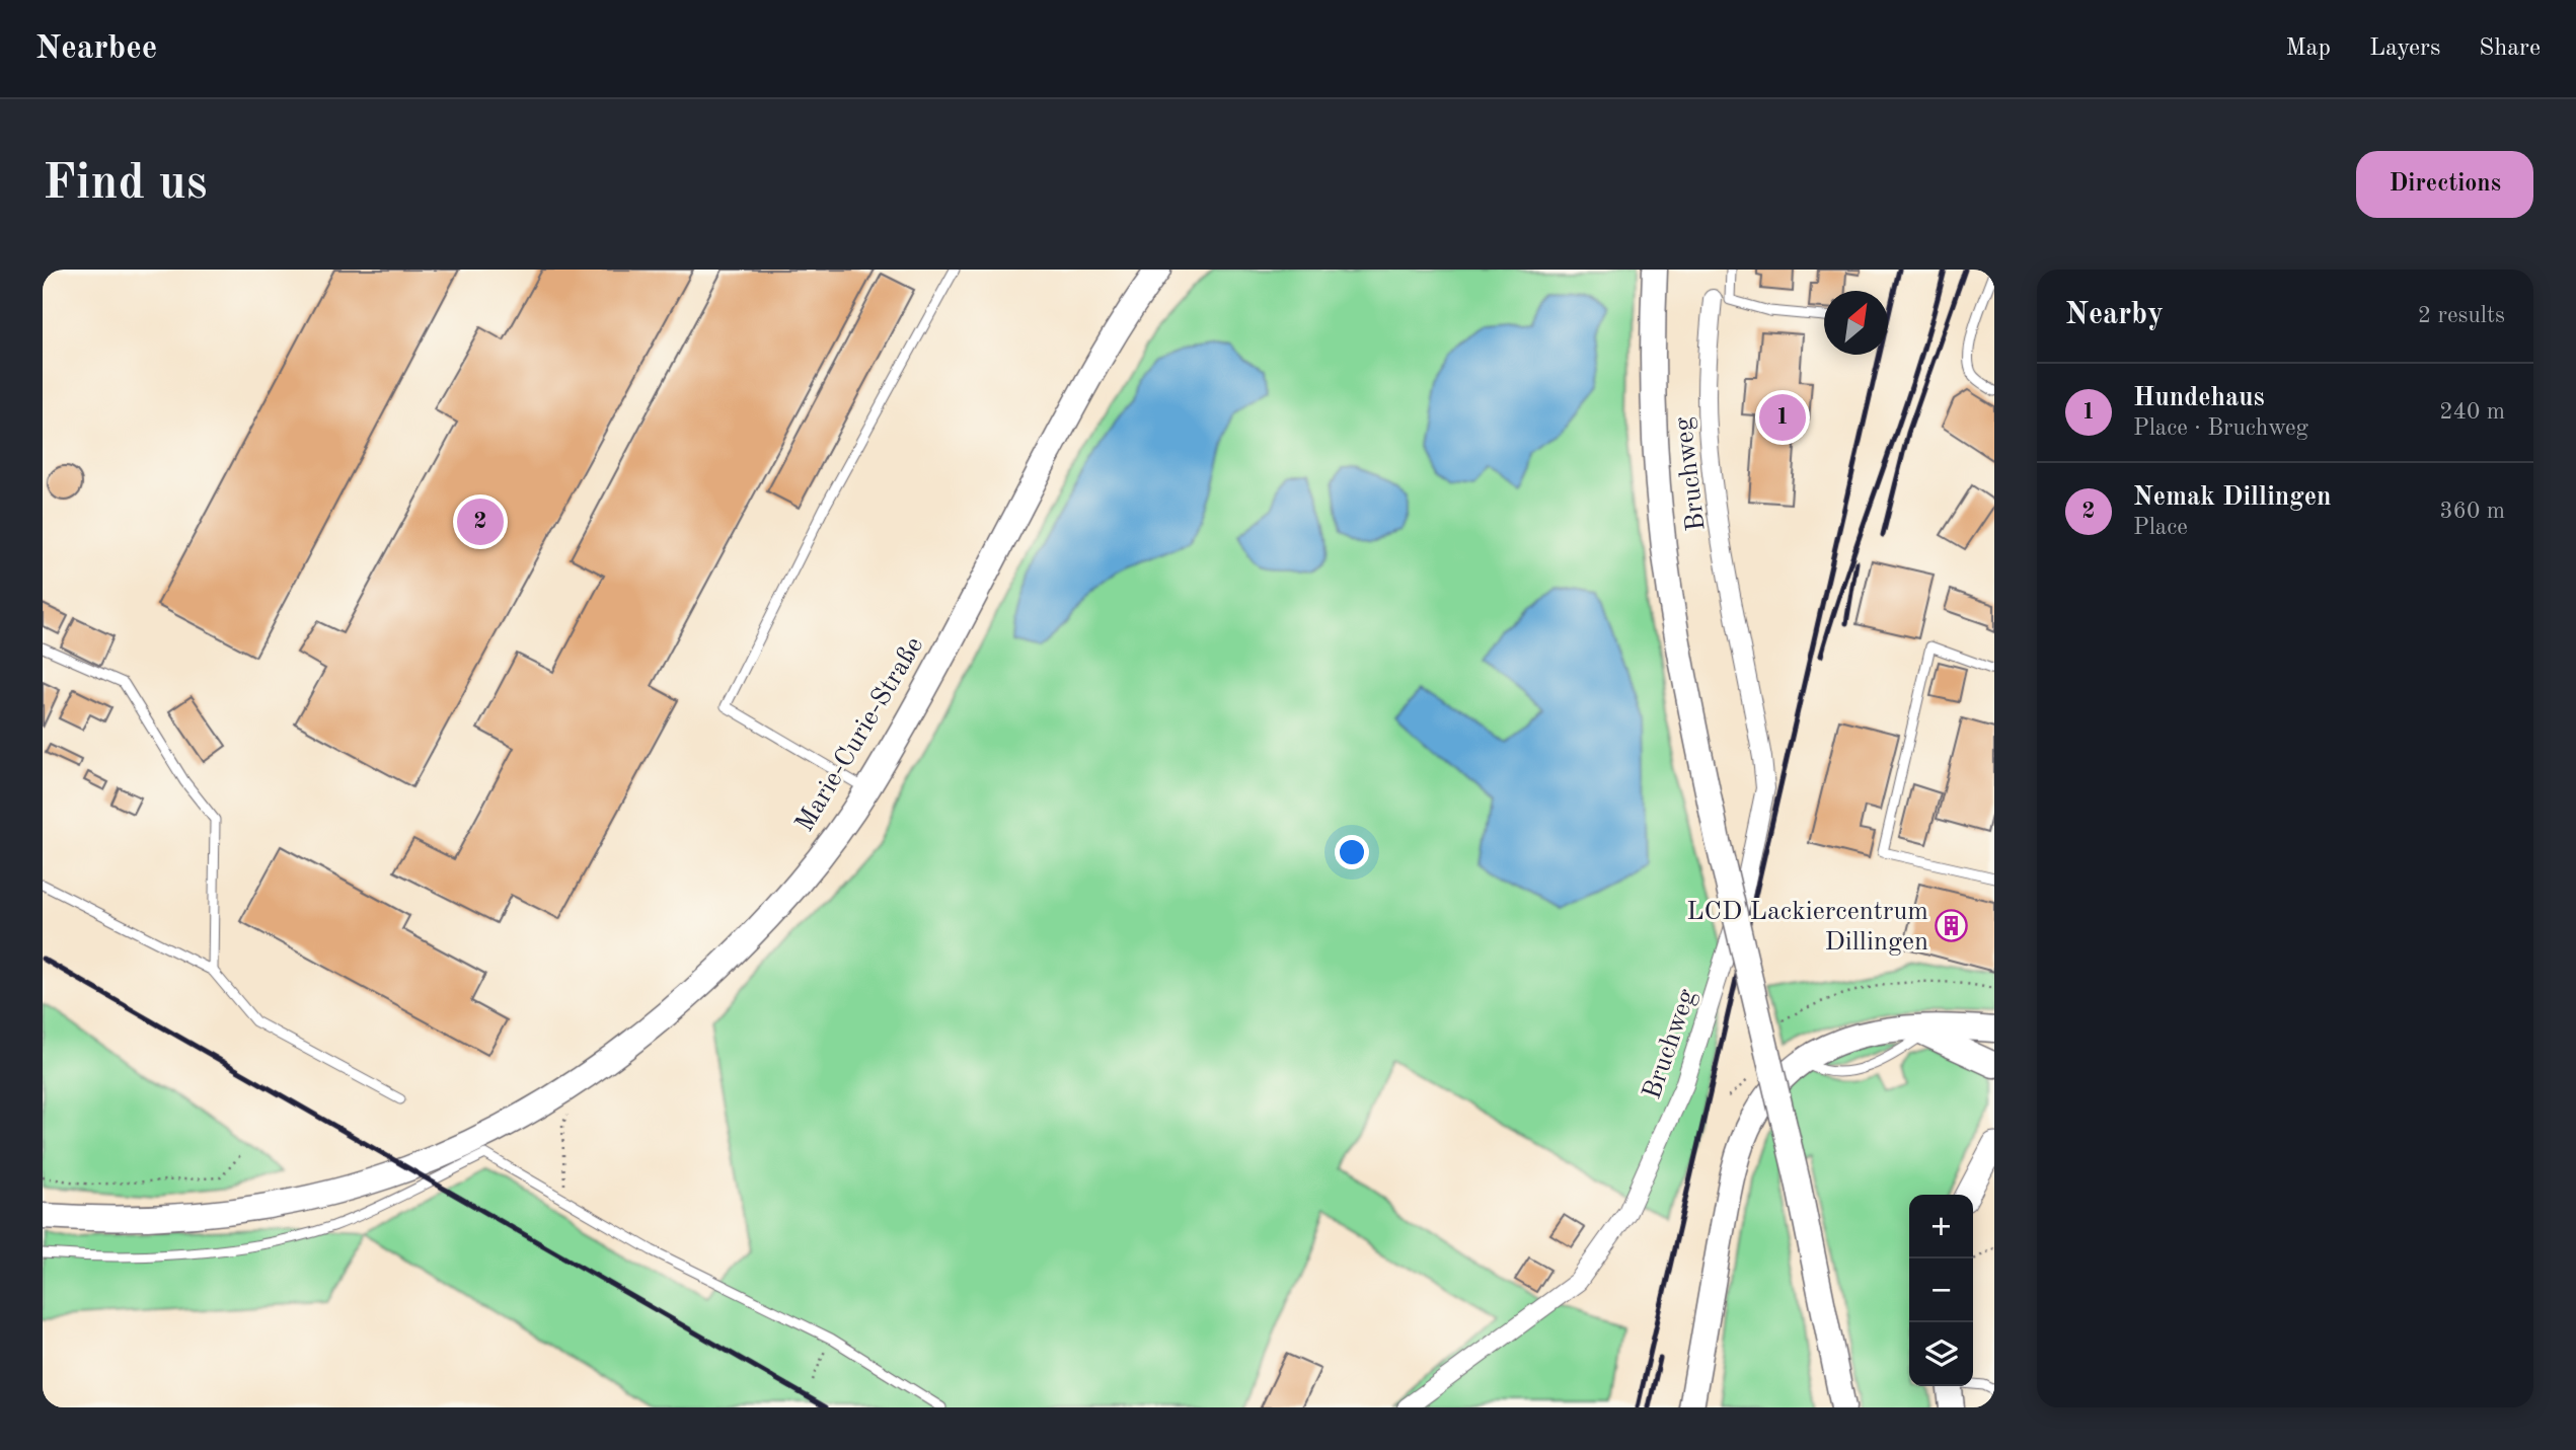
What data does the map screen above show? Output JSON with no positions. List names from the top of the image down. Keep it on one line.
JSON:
{"streets":{"main road":["Marie-Curie-Straße"],"street":["Bruchweg"]},"places":{"building":["LCD Lackiercentrum Dillingen"]},"north":"top right","page":{"header":"Nearbee","nav":["Map","Layers","Share"],"buttons":"Directions","title":"Find us","heading":["Nearby","2 results"],"list":[{"mark":"1","name":"Hundehaus","note":"Place · Bruchweg","value":"240 m"},{"mark":"2","name":"Nemak Dillingen","note":"Place","value":"360 m"}],"pins":["1","2"],"map_buttons":["+","−"]}}
